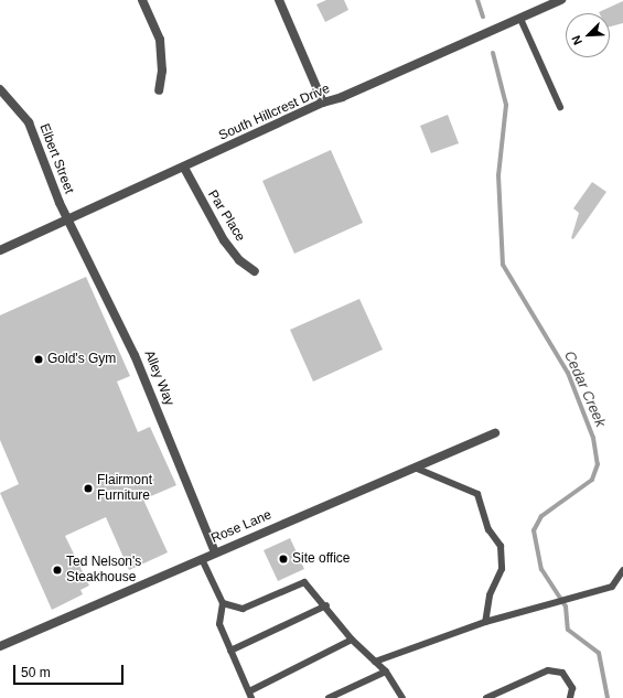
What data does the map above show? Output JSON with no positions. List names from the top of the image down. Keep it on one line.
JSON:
{"streets":{"street":["South Hillcrest Drive","Elbert Street","Par Place","Alley Way","Rose Lane"]},"crossings":[["South Hillcrest Drive","Elbert Street"],["South Hillcrest Drive","Par Place"],["South Hillcrest Drive","Alley Way"],["Elbert Street","Alley Way"],["Alley Way","Rose Lane"]],"water":["Cedar Creek"],"places":["Gold's Gym","Flairmont Furniture","Site office","Ted Nelson's Steakhouse"],"scale_bar":"50 m","north":"bottom left"}
